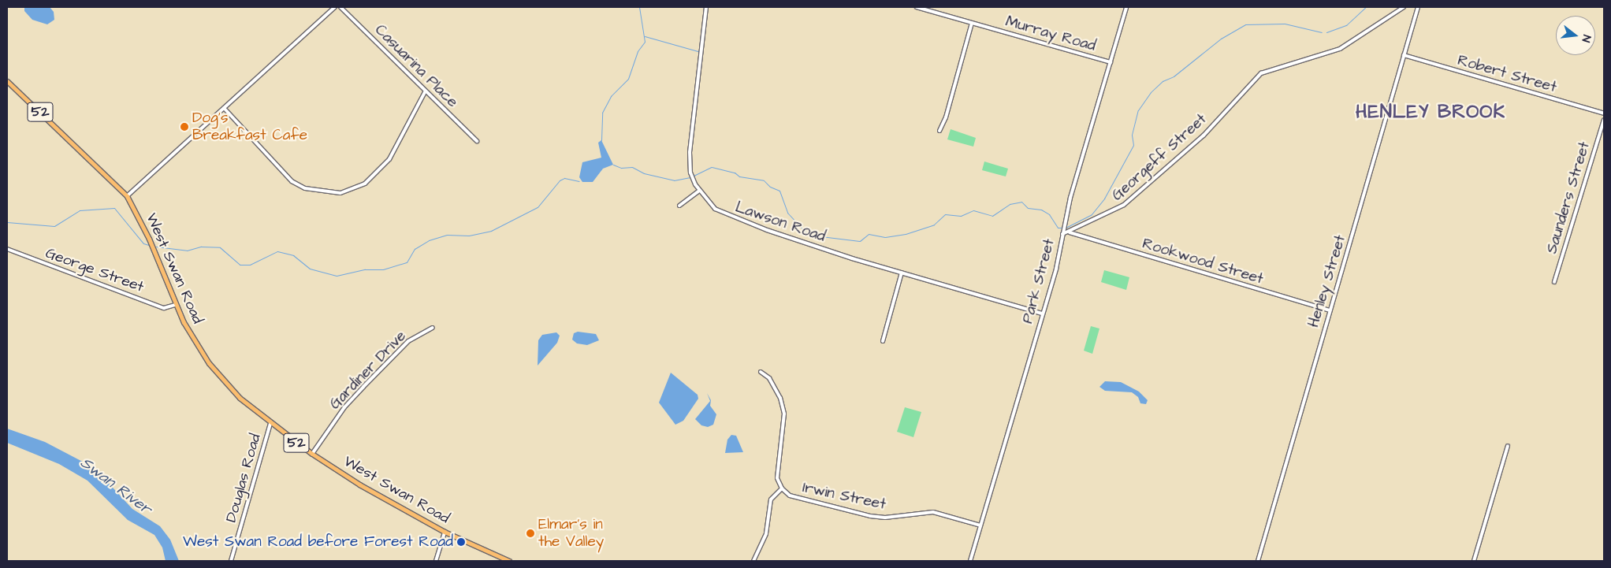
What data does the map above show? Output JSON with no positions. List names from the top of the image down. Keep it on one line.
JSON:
{"streets":{"main road":["52","West Swan Road"],"street":["Murray Road","Casuarina Place","Robert Street","Georgeff Street","Saunders Street","Lawson Road","Rookwood Street","George Street","Park Street","Henley Street","Gardiner Drive","Douglas Road","Irwin Street"]},"crossings":[["Murray Road","Park Street"],["Robert Street","Henley Street"],["Georgeff Street","Rookwood Street"],["Georgeff Street","Park Street"],["Lawson Road","Park Street"],["Rookwood Street","Henley Street"],["West Swan Road","George Street"],["West Swan Road","Gardiner Drive"],["West Swan Road","Douglas Road"],["Park Street","Irwin Street"]],"districts":["HENLEY BROOK"],"water":["Swan River"],"places":["Dog's Breakfast Cafe","Elmar's in the Valley","West Swan Road before Forest Road"],"north":"right"}
